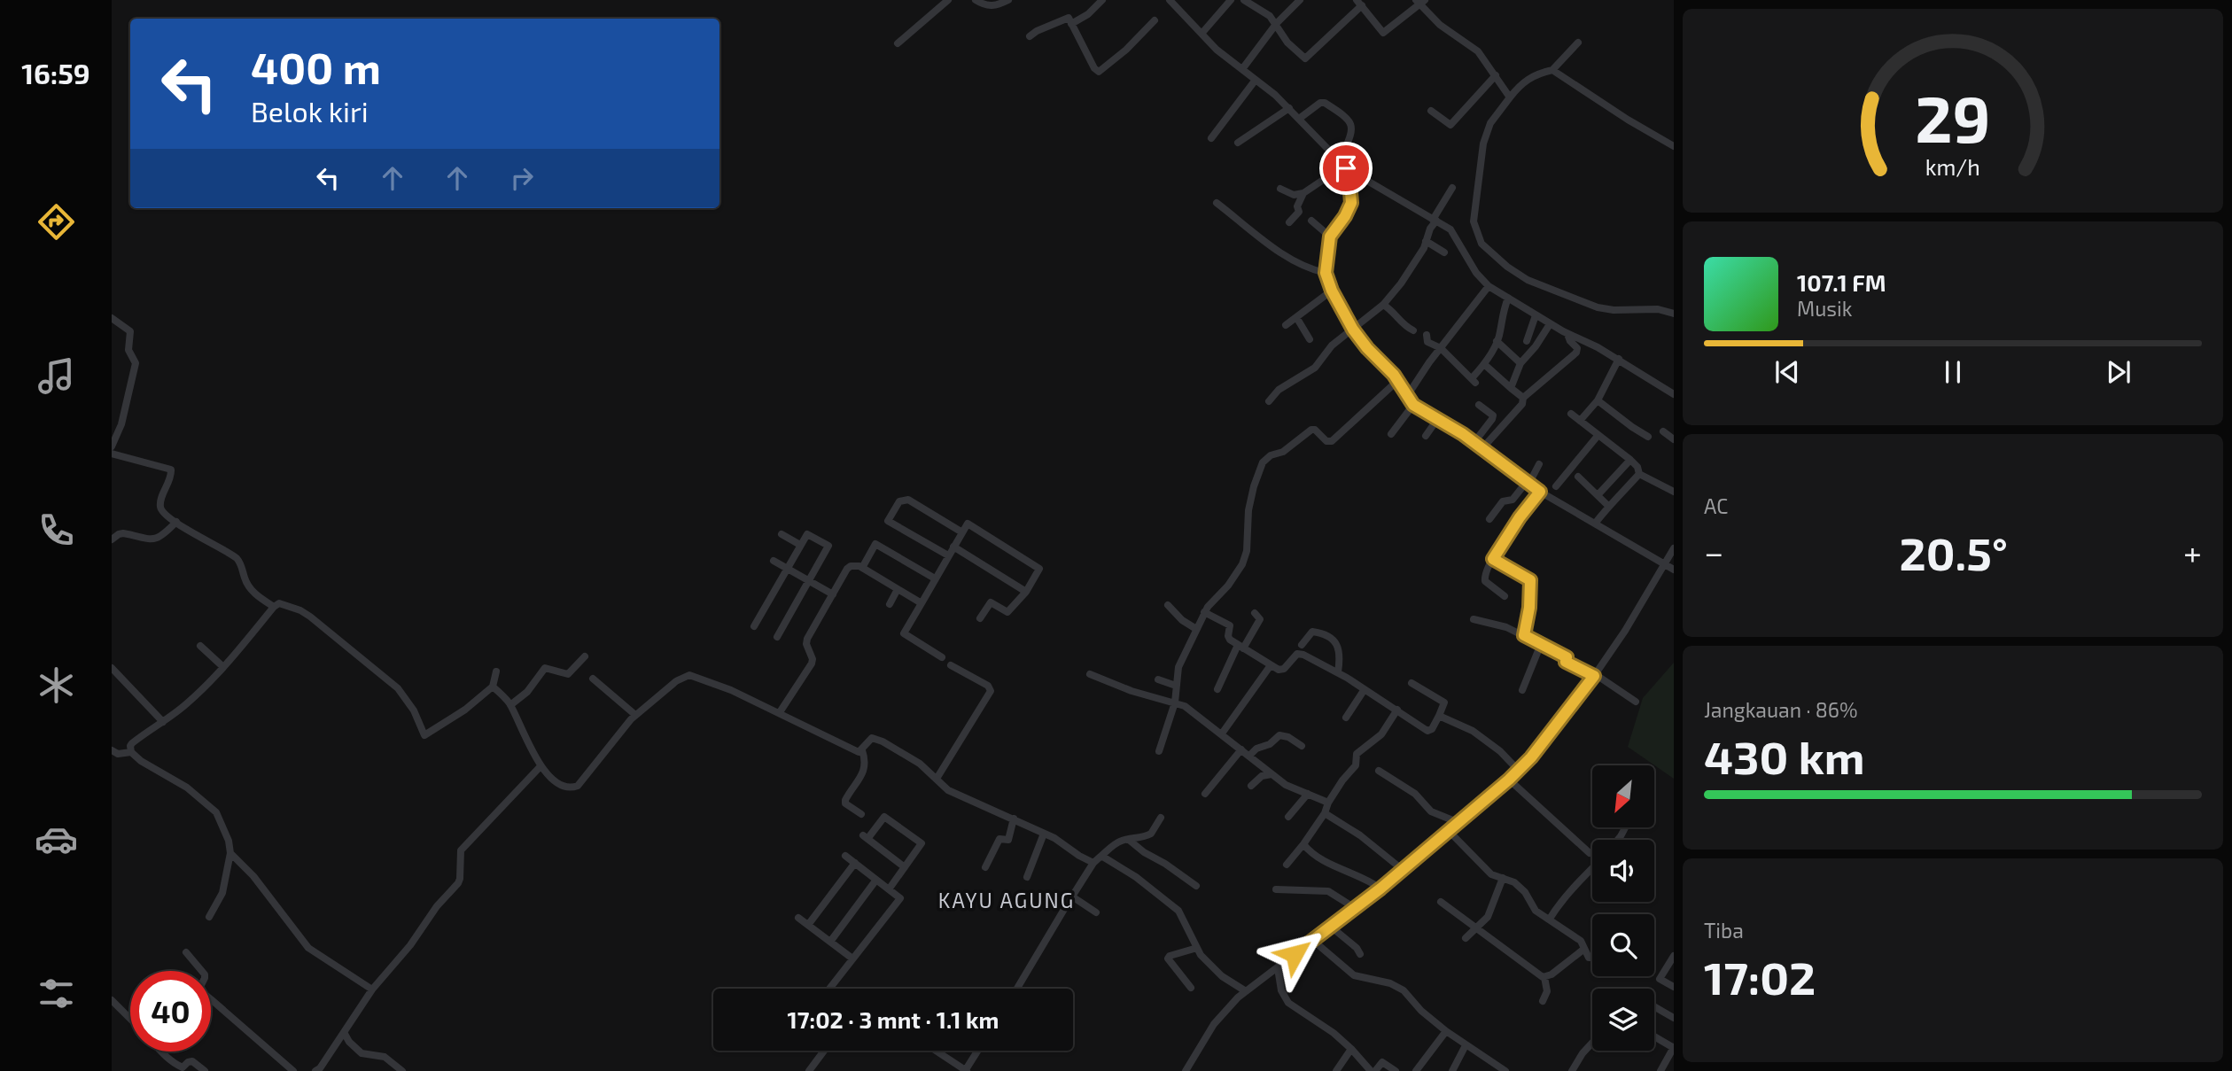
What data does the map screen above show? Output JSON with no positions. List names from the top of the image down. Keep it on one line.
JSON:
{"districts":["KAYU AGUNG"],"north":"bottom left","page":{"tabs":"16:59","turn":["400 m","Belok kiri"],"song":["107.1 FM","Musik"],"tile":["AC",["Jangkauan · 86%","430 km"],["Tiba","17:02"]],"heat":["−","20.5°","+"],"limit":"40","trip":"17:02 · 3 mnt · 1.1 km","gauge":["29","km/h"]}}
